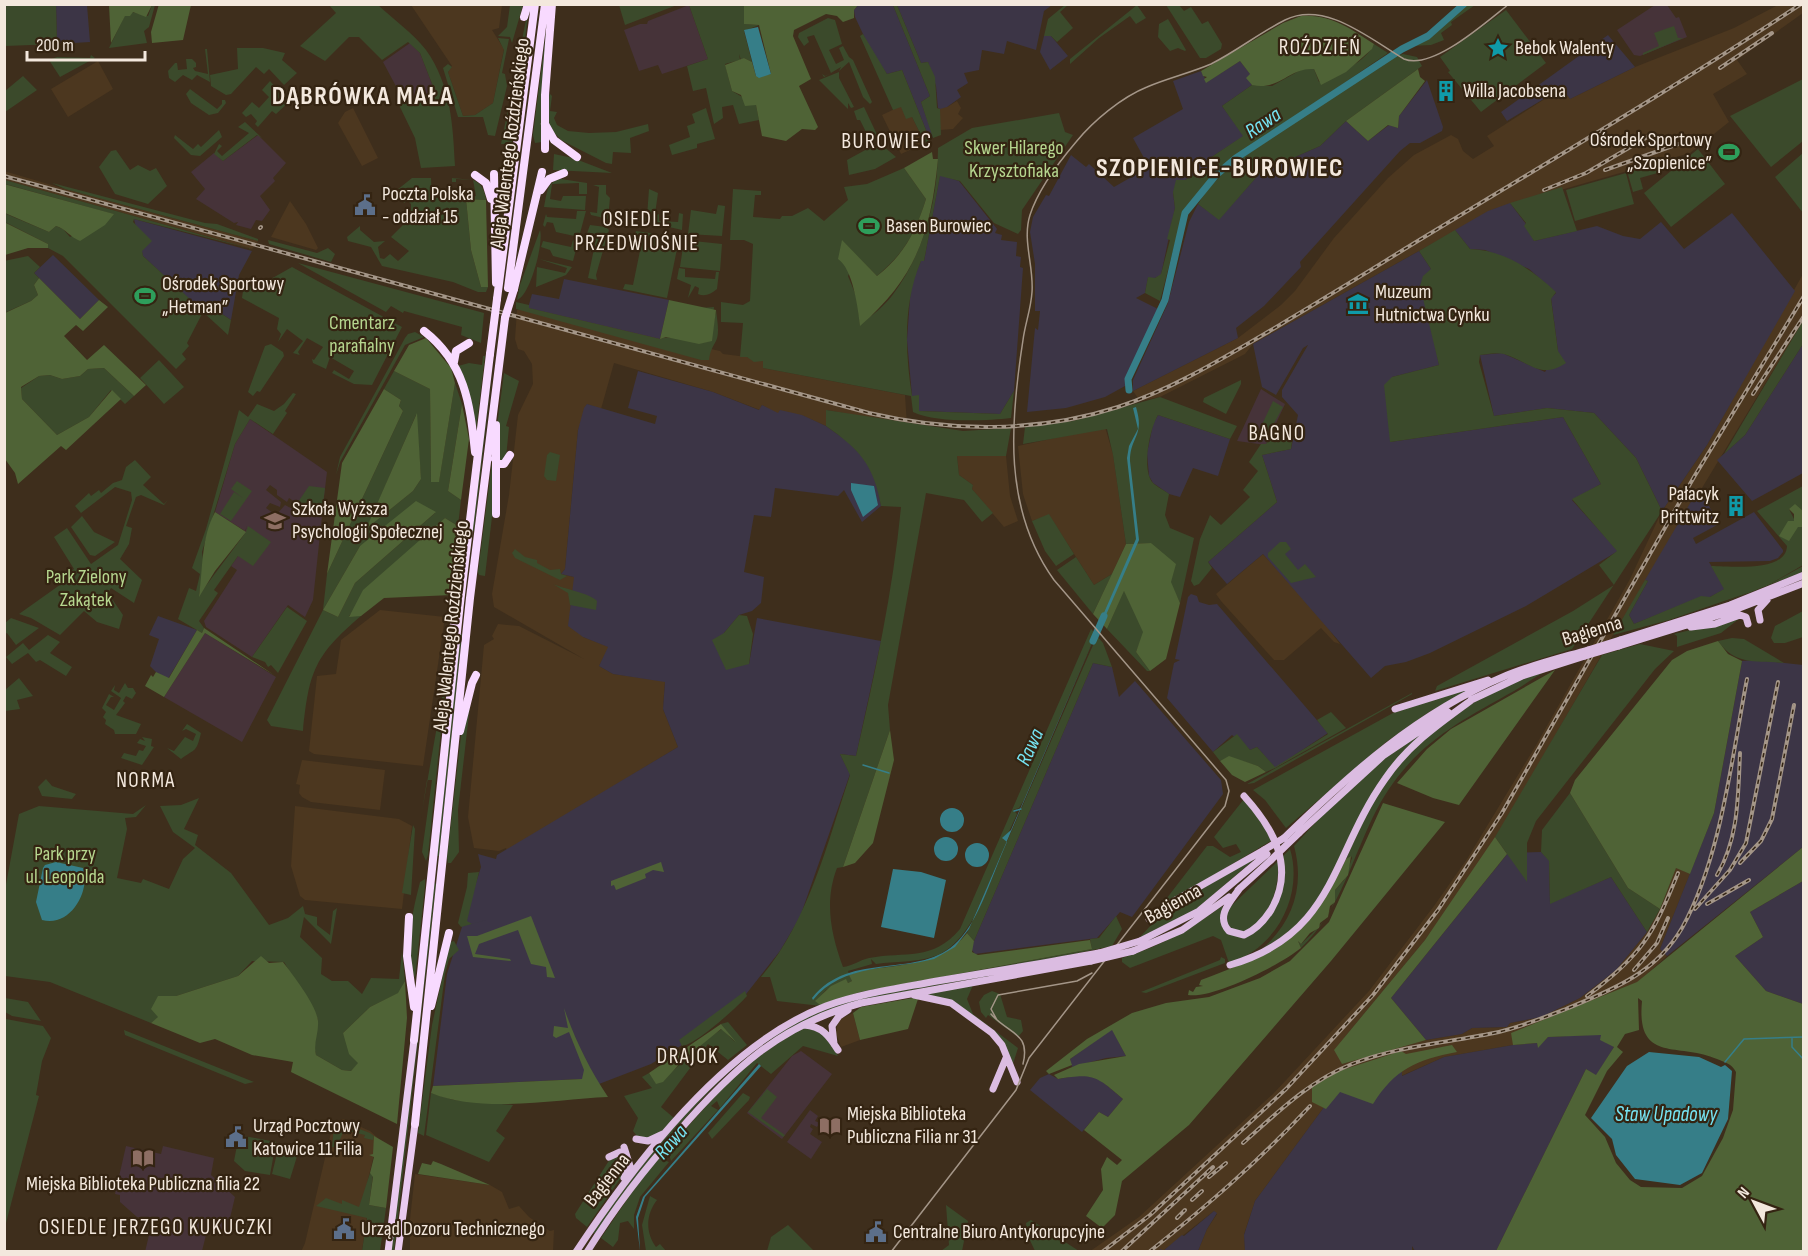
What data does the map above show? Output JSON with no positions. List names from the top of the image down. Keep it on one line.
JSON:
{"streets":{"highway":["Aleja Walentego Roździeńskiego"],"main road":["Bagienna"]},"districts":["ROŹDZIEŃ","DĄBRÓWKA MAŁA","BUROWIEC","SZOPIENICE-BUROWIEC","OSIEDLE PRZEDWIOŚNIE","BAGNO","NORMA","DRAJOK","OSIEDLE JERZEGO KUKUCZKI"],"water":["Rawa","Staw Upadowy"],"parks":["Skwer Hilarego Krzysztofiaka","Cmentarz parafialny","Park Zielony Zakątek","Park przy ul. Leopolda"],"places":{"place":["Bebok Walenty"],"building":["Willa Jacobsena","Pałacyk Prittwitz"],"sports":["Ośrodek Sportowy „Szopienice”","Basen Burowiec","Ośrodek Sportowy „Hetman”"],"public building":["Poczta Polska - oddział 15","Urząd Pocztowy Katowice 11 Filia","Urząd Dozoru Technicznego","Centralne Biuro Antykorupcyjne"],"museum":["Muzeum Hutnictwa Cynku"],"school or university":["Szkoła Wyższa Psychologii Społecznej"],"library":["Miejska Biblioteka Publiczna Filia nr 31","Miejska Biblioteka Publiczna filia 22"]},"scale_bar":"200 m","north":"top left"}
